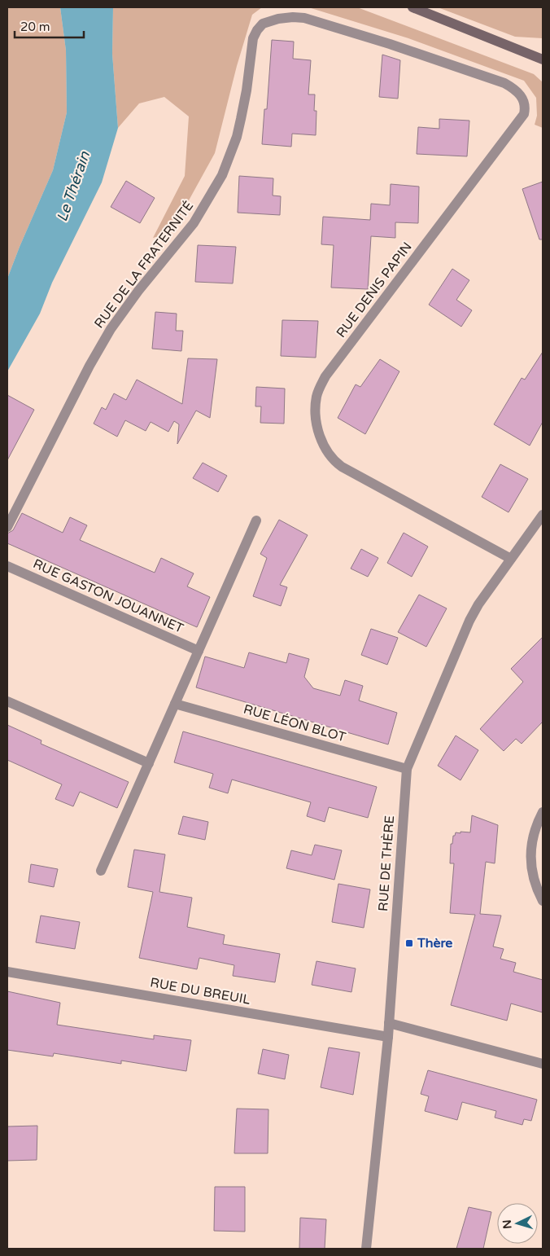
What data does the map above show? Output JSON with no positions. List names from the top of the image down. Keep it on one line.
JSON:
{"streets":{"street":["RUE DE LA FRATERNITÉ","RUE DENIS PAPIN","RUE GASTON JOUANNET","RUE LÉON BLOT","RUE DE THÈRE","RUE DU BREUIL"]},"crossings":[["RUE DE LA FRATERNITÉ","RUE DENIS PAPIN"],["RUE DENIS PAPIN","RUE DE THÈRE"],["RUE LÉON BLOT","RUE DE THÈRE"],["RUE DE THÈRE","RUE DU BREUIL"]],"water":["Le Thérain"],"places":{"transit":["Thère"]},"scale_bar":"20 m","north":"left"}
